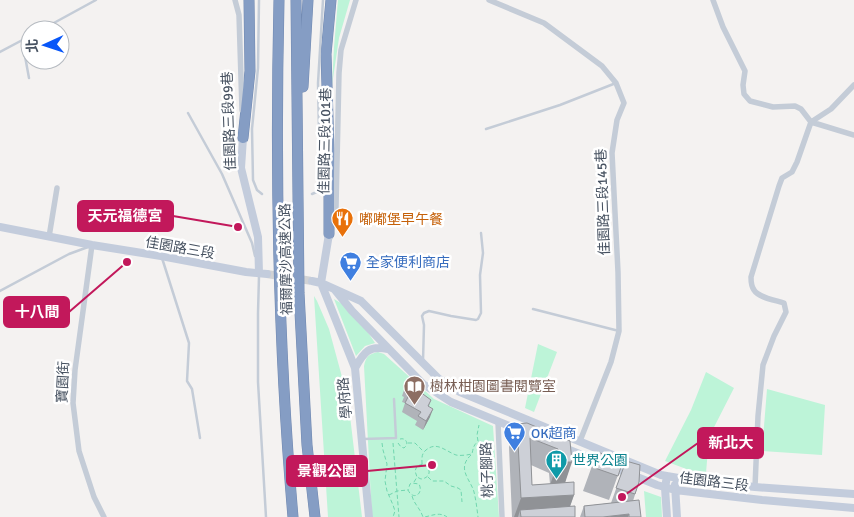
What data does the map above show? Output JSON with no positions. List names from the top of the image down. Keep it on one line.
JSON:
{"streets":{"highway":["福爾摩沙高速公路"],"street":["佳園路三段99巷","佳園路三段101巷","佳園路三段145巷","佳園路三段","寶園街","學府路","桃子腳路"]},"crossings":[["佳園路三段99巷","佳園路三段"],["佳園路三段101巷","佳園路三段"],["佳園路三段101巷","學府路"],["佳園路三段145巷","佳園路三段"],["佳園路三段","寶園街"],["佳園路三段","學府路"]],"places":{"other":["天元福德宮","十八間","景觀公園","新北大"],"restaurant":["嘟嘟堡早午餐"],"supermarket":["全家便利商店","OK超商"],"library":["樹林柑園圖書閱覽室"],"building":["世界公園"]},"north":"left"}
